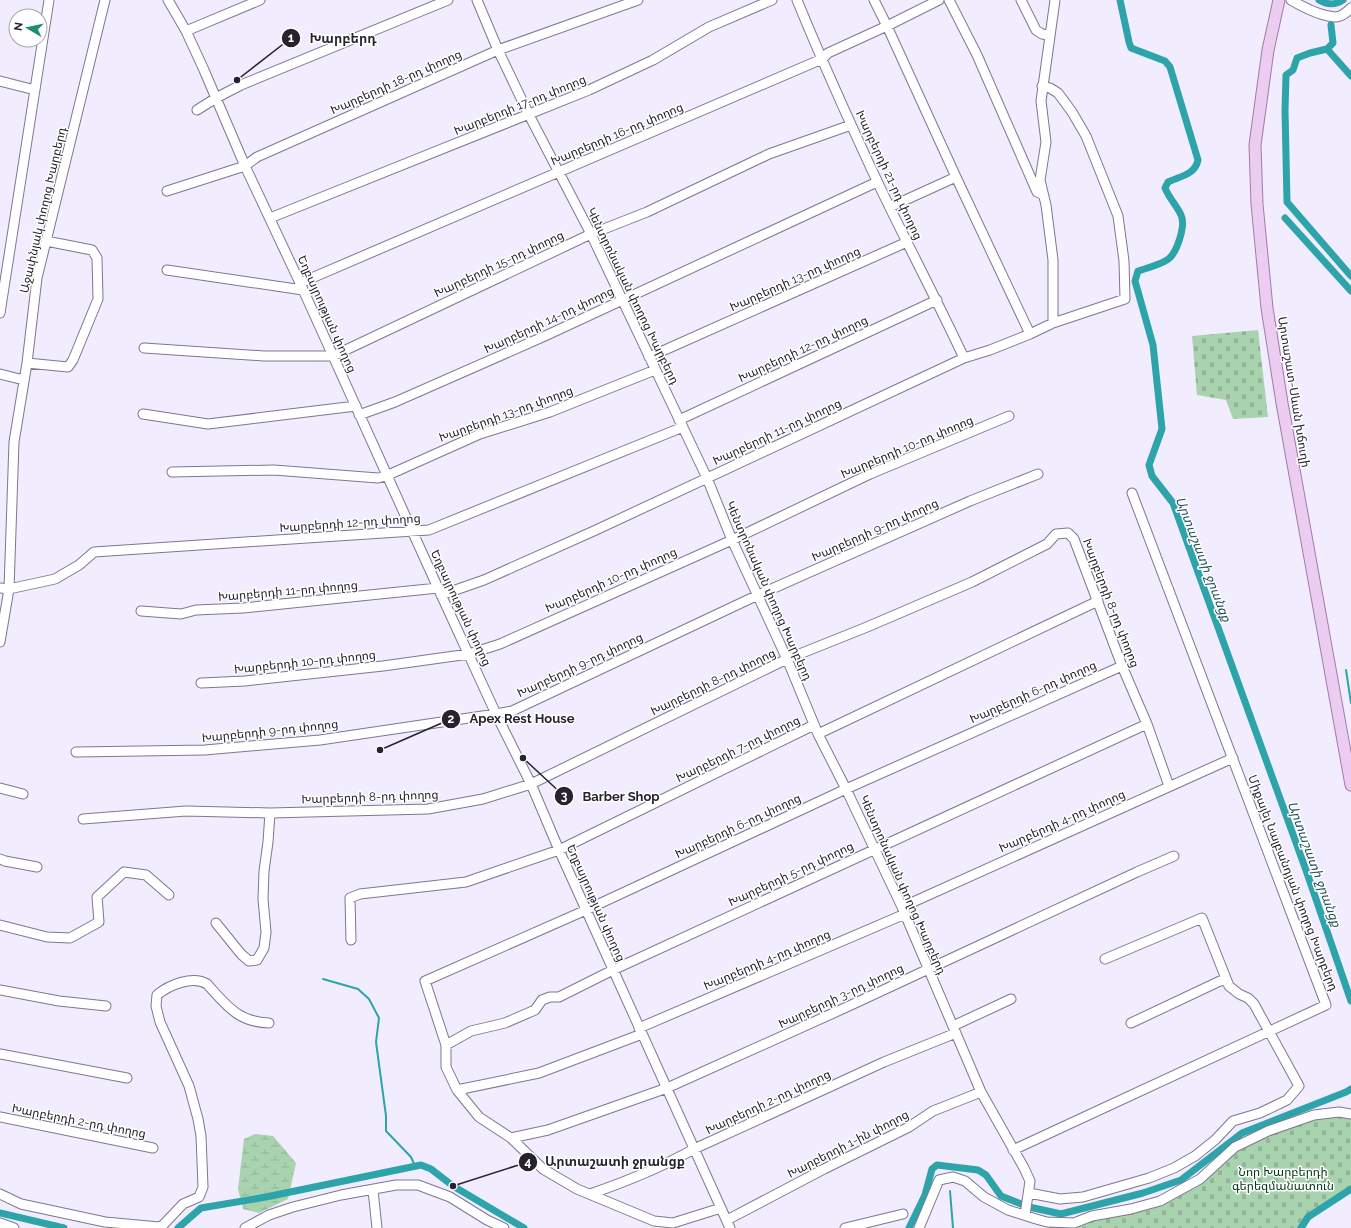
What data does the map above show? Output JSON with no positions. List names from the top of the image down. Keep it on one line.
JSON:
{"streets":{"main road":["Արտաշատ-Սևան խճուղի"],"street":["Խարբերդի 18-րդ փողոց","Խարբերդի 17-րդ փողոց","Խարբերդի 16-րդ փողոց","Խարբերդի 21-րդ փողոց","Աջափնյակ փողոց Խարբերդ","Խարբերդի 15-րդ փողոց","Խարբերդի 13-րդ փողոց","Կենտրոնական փողոց Խարբերդ","Եղբայրության փողոց","Խարբերդի 14-րդ փողոց","Խարբերդի 12-րդ փողոց","Խարբերդի 11-րդ փողոց","Խարբերդի 10-րդ փողոց","Խարբերդի 9-րդ փողոց","Խարբերդի 8-րդ փողոց","Խարբերդի 6-րդ փողոց","Խարբերդի 7-րդ փողոց","Խարբերդի 4-րդ փողոց","Խարբերդի 5-րդ փողոց","Միքայել Նալբանդյան փողոց Խարբերդ","Խարբերդի 3-րդ փողոց","Խարբերդի 2-րդ փողոց","Խարբերդի 1-ին փողոց"]},"crossings":[["Խարբերդի 18-րդ փողոց","Կենտրոնական փողոց Խարբերդ"],["Խարբերդի 18-րդ փողոց","Եղբայրության փողոց"],["Խարբերդի 17-րդ փողոց","Կենտրոնական փողոց Խարբերդ"],["Խարբերդի 17-րդ փողոց","Եղբայրության փողոց"],["Խարբերդի 16-րդ փողոց","Խարբերդի 21-րդ փողոց"],["Խարբերդի 16-րդ փողոց","Կենտրոնական փողոց Խարբերդ"],["Խարբերդի 16-րդ փողոց","Եղբայրության փողոց"],["Խարբերդի 21-րդ փողոց","Խարբերդի 15-րդ փողոց"],["Խարբերդի 21-րդ փողոց","Խարբերդի 13-րդ փողոց"],["Խարբերդի 21-րդ փողոց","Խարբերդի 14-րդ փողոց"],["Խարբերդի 21-րդ փողոց","Խարբերդի 12-րդ փողոց"],["Խարբերդի 21-րդ փողոց","Խարբերդի 11-րդ փողոց"],["Աջափնյակ փողոց Խարբերդ","Խարբերդի 12-րդ փողոց"],["Խարբերդի 15-րդ փողոց","Կենտրոնական փողոց Խարբերդ"],["Խարբերդի 15-րդ փողոց","Եղբայրության փողոց"],["Խարբերդի 13-րդ փողոց","Կենտրոնական փողոց Խարբերդ"],["Խարբերդի 13-րդ փողոց","Եղբայրության փողոց"],["Կենտրոնական փողոց Խարբերդ","Խարբերդի 14-րդ փողոց"],["Կենտրոնական փողոց Խարբերդ","Խարբերդի 12-րդ փողոց"],["Կենտրոնական փողոց Խարբերդ","Խարբերդի 11-րդ փողոց"],["Կենտրոնական փողոց Խարբերդ","Խարբերդի 10-րդ փողոց"],["Կենտրոնական փողոց Խարբերդ","Խարբերդի 9-րդ փողոց"],["Կենտրոնական փողոց Խարբերդ","Խարբերդի 8-րդ փողոց"],["Կենտրոնական փողոց Խարբերդ","Խարբերդի 6-րդ փողոց"],["Կենտրոնական փողոց Խարբերդ","Խարբերդի 7-րդ փողոց"],["Կենտրոնական փողոց Խարբերդ","Խարբերդի 4-րդ փողոց"],["Կենտրոնական փողոց Խարբերդ","Խարբերդի 5-րդ փողոց"],["Կենտրոնական փողոց Խարբերդ","Միքայել Նալբանդյան փողոց Խարբերդ"],["Կենտրոնական փողոց Խարբերդ","Խարբերդի 3-րդ փողոց"],["Կենտրոնական փողոց Խարբերդ","Խարբերդի 2-րդ փողոց"],["Կենտրոնական փողոց Խարբերդ","Խարբերդի 1-ին փողոց"],["Եղբայրության փողոց","Խարբերդի 14-րդ փողոց"],["Եղբայրության փողոց","Խարբերդի 12-րդ փողոց"],["Եղբայրության փողոց","Խարբերդի 11-րդ փողոց"],["Եղբայրության փողոց","Խարբերդի 10-րդ փողոց"],["Եղբայրության փողոց","Խարբերդի 9-րդ փողոց"],["Եղբայրության փողոց","Խարբերդի 8-րդ փողոց"],["Եղբայրության փողոց","Խարբերդի 6-րդ փողոց"],["Եղբայրության փողոց","Խարբերդի 7-րդ փողոց"],["Եղբայրության փողոց","Խարբերդի 4-րդ փողոց"],["Եղբայրության փողոց","Խարբերդի 5-րդ փողոց"],["Եղբայրության փողոց","Խարբերդի 3-րդ փողոց"],["Եղբայրության փողոց","Խարբերդի 2-րդ փողոց"],["Եղբայրության փողոց","Խարբերդի 1-ին փողոց"],["Խարբերդի 8-րդ փողոց","Խարբերդի 6-րդ փողոց"],["Խարբերդի 8-րդ փողոց","Խարբերդի 7-րդ փողոց"],["Խարբերդի 8-րդ փողոց","Խարբերդի 4-րդ փողոց"],["Խարբերդի 8-րդ փողոց","Խարբերդի 5-րդ փողոց"],["Խարբերդի 6-րդ փողոց","Խարբերդի 5-րդ փողոց"],["Խարբերդի 4-րդ փողոց","Միքայել Նալբանդյան փողոց Խարբերդ"]],"water":["Արտաշատի ջրանցք"],"parks":["Նոր Խարբերդի գերեզմանատուն"],"places":["Խարբերդ","Apex Rest House","Barber Shop","Արտաշատի ջրանցք"],"north":"left"}
